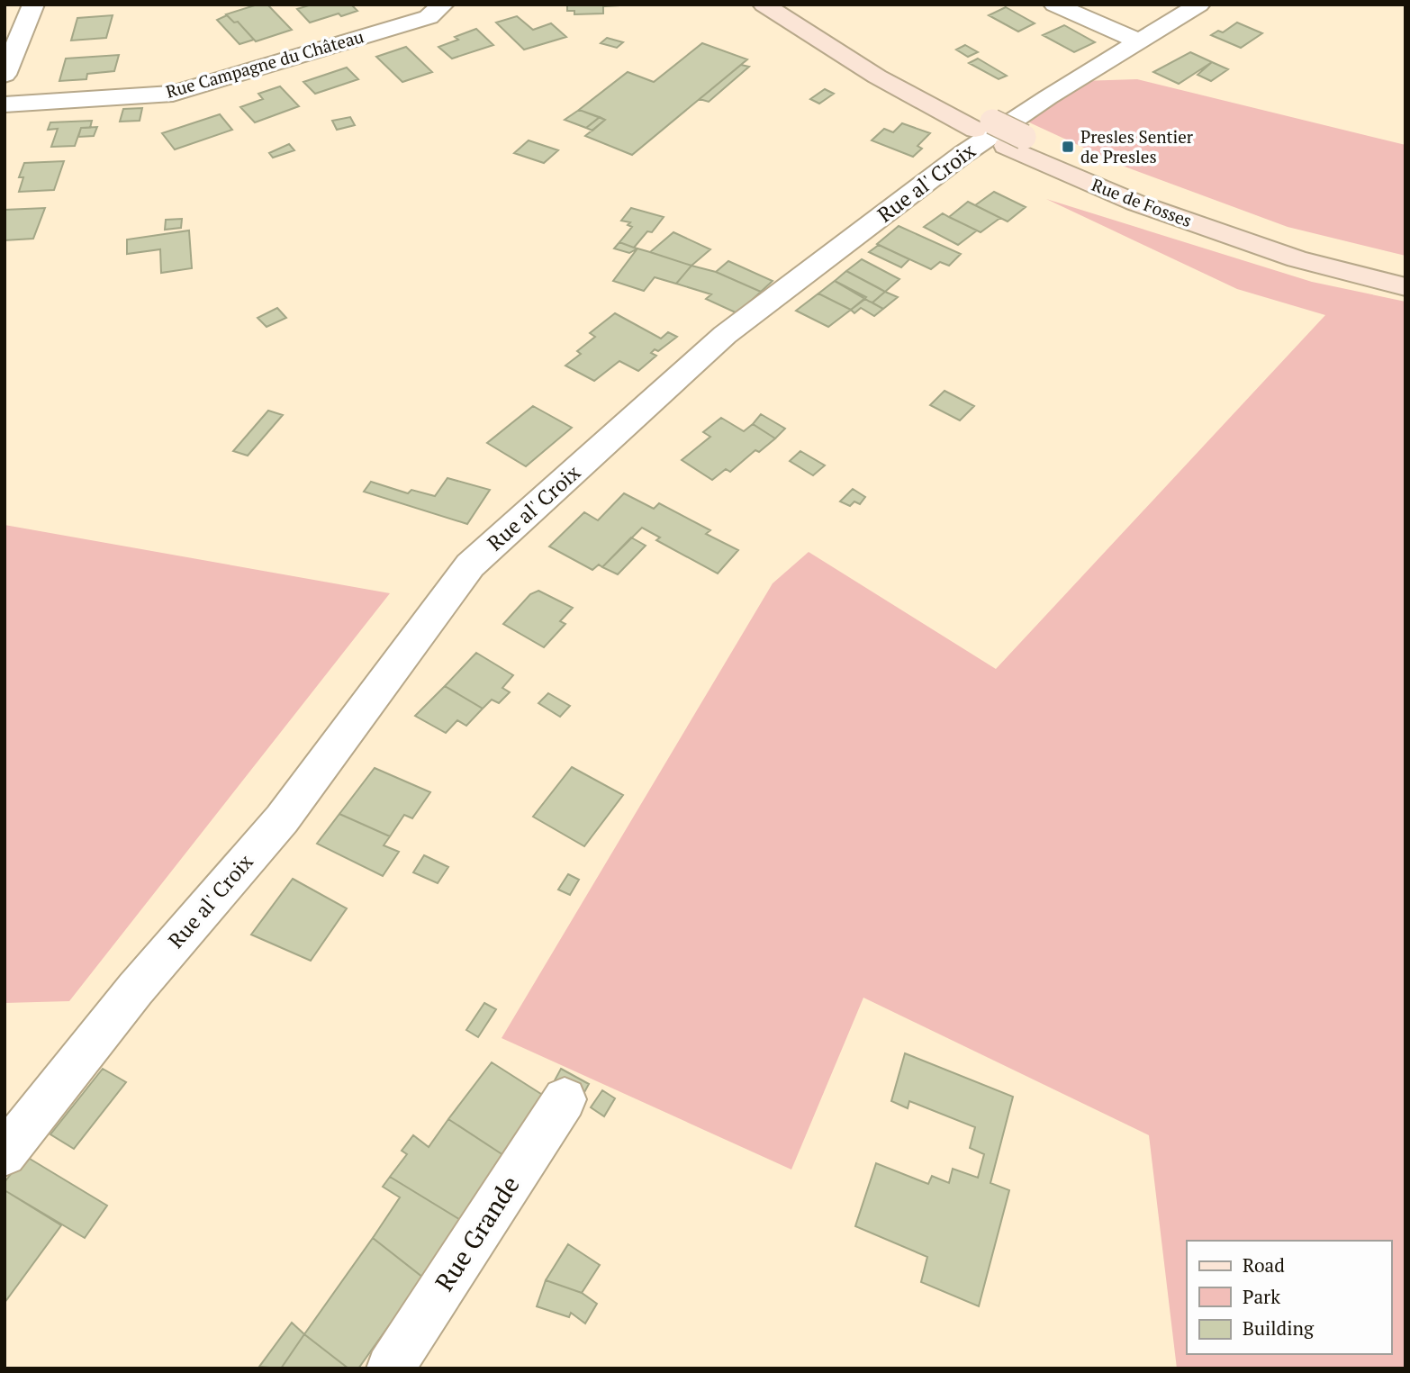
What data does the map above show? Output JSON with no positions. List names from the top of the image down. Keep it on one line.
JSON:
{"streets":{"main road":["Rue de Fosses"],"street":["Rue Campagne du Château","Rue al' Croix","Rue Grande"]},"places":{"transit":["Presles Sentier de Presles"]},"legend":["Road","Park","Building"]}
